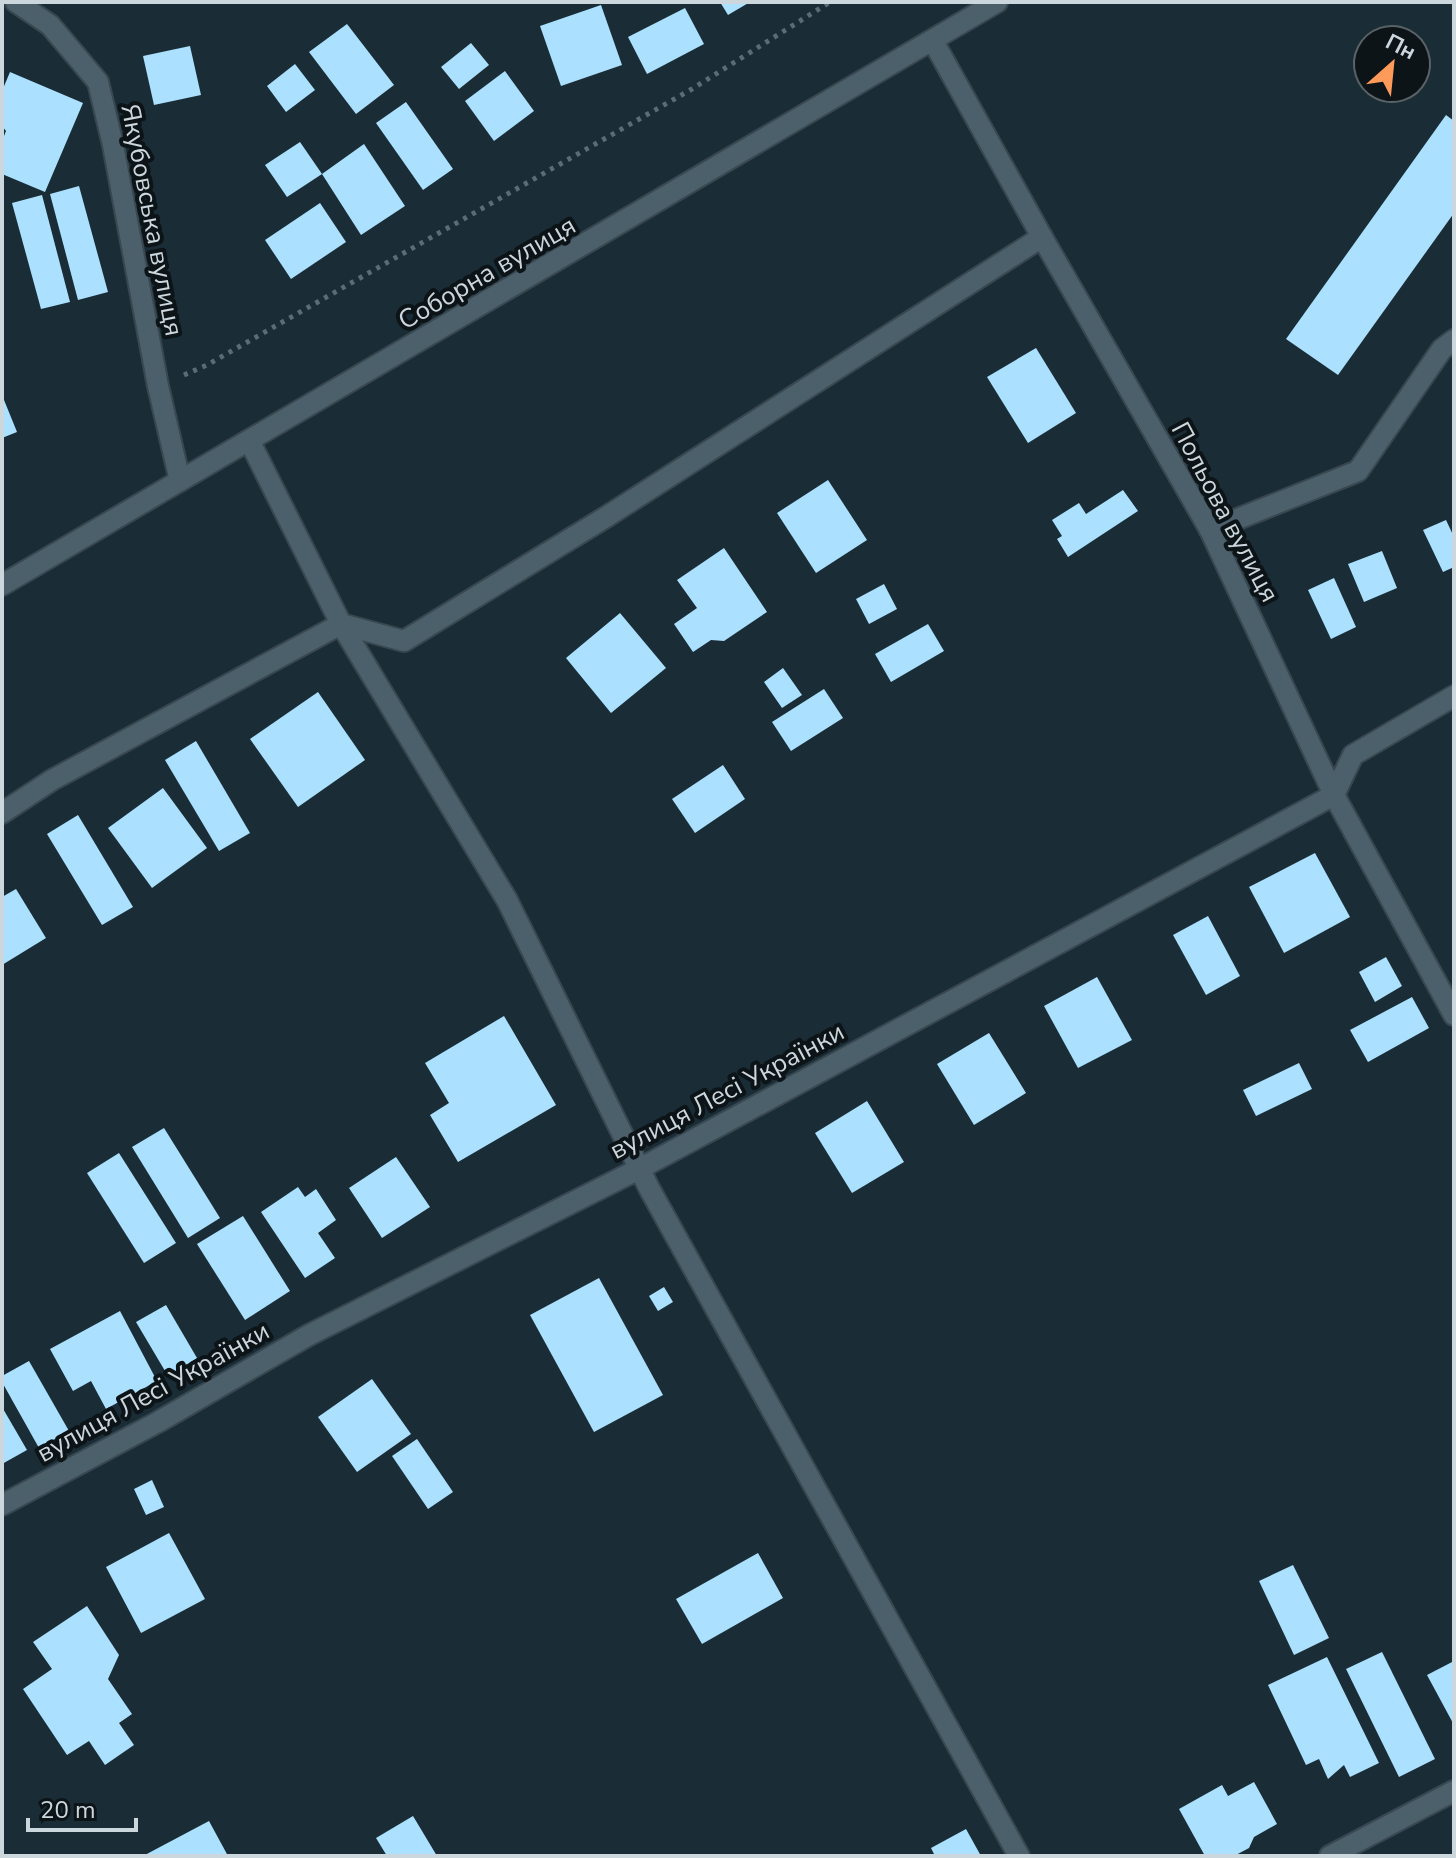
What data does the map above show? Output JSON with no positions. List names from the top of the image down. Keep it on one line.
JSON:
{"streets":{"street":["Якубовська вулиця","Соборна вулиця","Польова вулиця","вулиця Лесі Українки"]},"crossings":[["Якубовська вулиця","Соборна вулиця"],["Соборна вулиця","Польова вулиця"],["Польова вулиця","вулиця Лесі Українки"]],"scale_bar":"20 m","north":"top right"}
